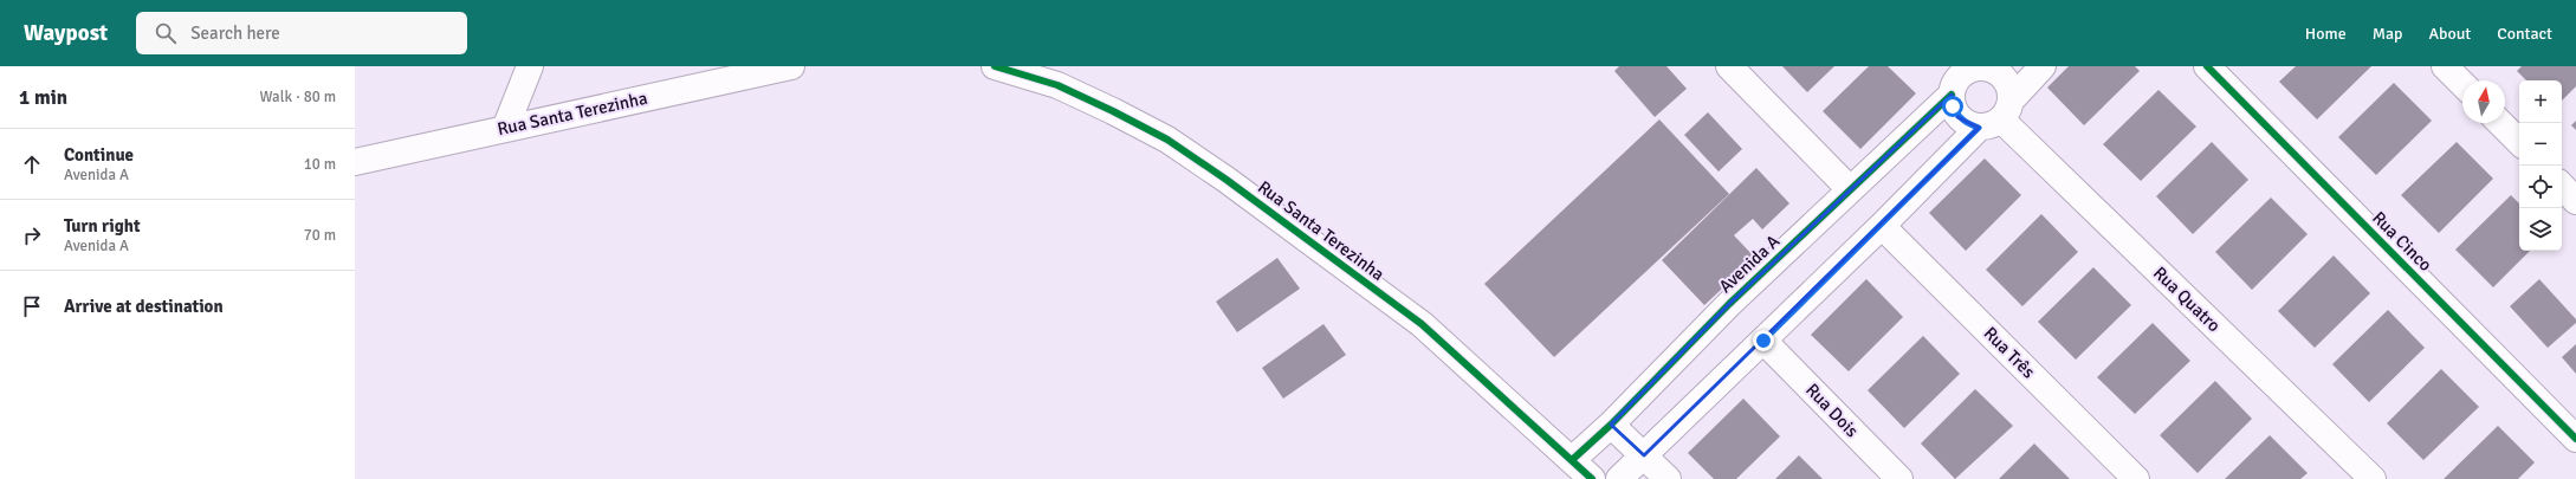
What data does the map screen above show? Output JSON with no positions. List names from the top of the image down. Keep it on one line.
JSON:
{"streets":{"street":["Rua Santa Terezinha","Rua Cinco","Avenida A","Rua Quatro","Rua Três","Rua Dois"]},"crossings":[["Rua Santa Terezinha","Avenida A"],["Avenida A","Rua Quatro"]],"north":"top","page":{"header":"Waypost","search":"Search here","nav":["Home","Map","About","Contact"],"heading":["1 min","Walk · 80 m"],"map_buttons":["+","−"],"list":[["Continue","Avenida A","10 m"],["Turn right","Avenida A","70 m"],"Arrive at destination"]}}
